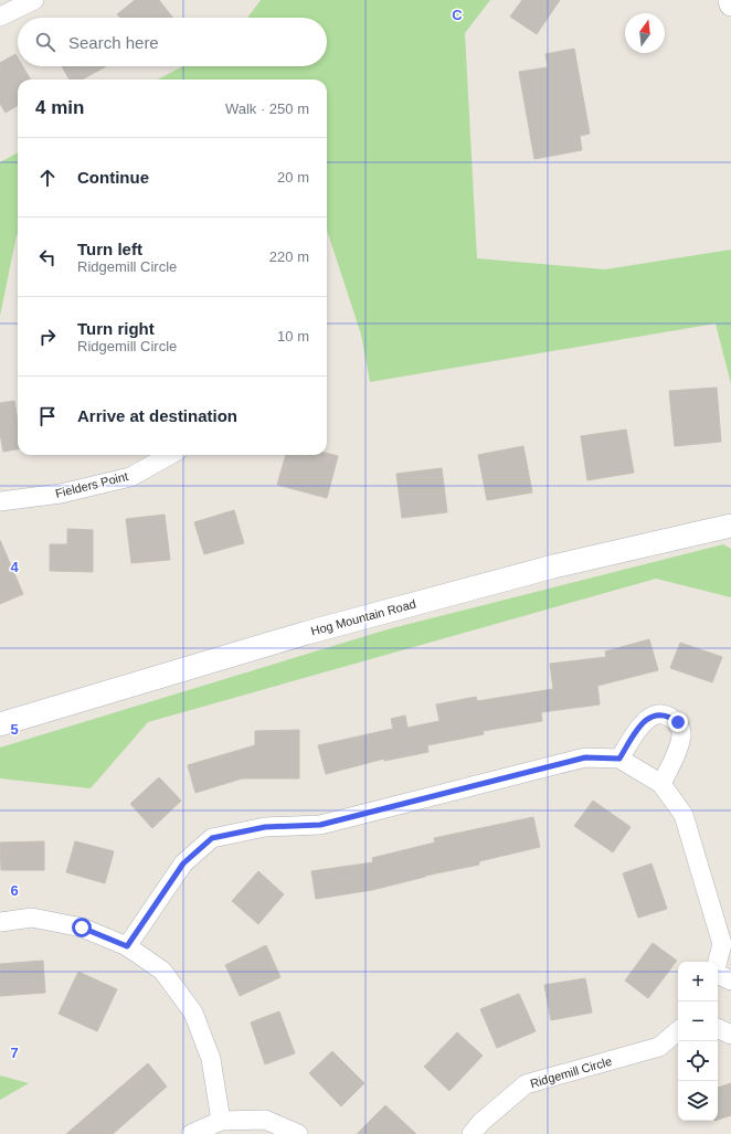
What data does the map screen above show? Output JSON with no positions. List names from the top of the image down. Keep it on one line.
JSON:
{"streets":{"street":["Fielders Point","Hog Mountain Road","Ridgemill Circle"]},"north":"top","page":{"search":"Search here","heading":["4 min","Walk · 250 m"],"list":[["Continue","20 m"],["Turn left","Ridgemill Circle","220 m"],["Turn right","Ridgemill Circle","10 m"],"Arrive at destination"],"map_buttons":["+","−"]},"grid":{"columns":["C"],"rows":["4","5","6","7"]}}
